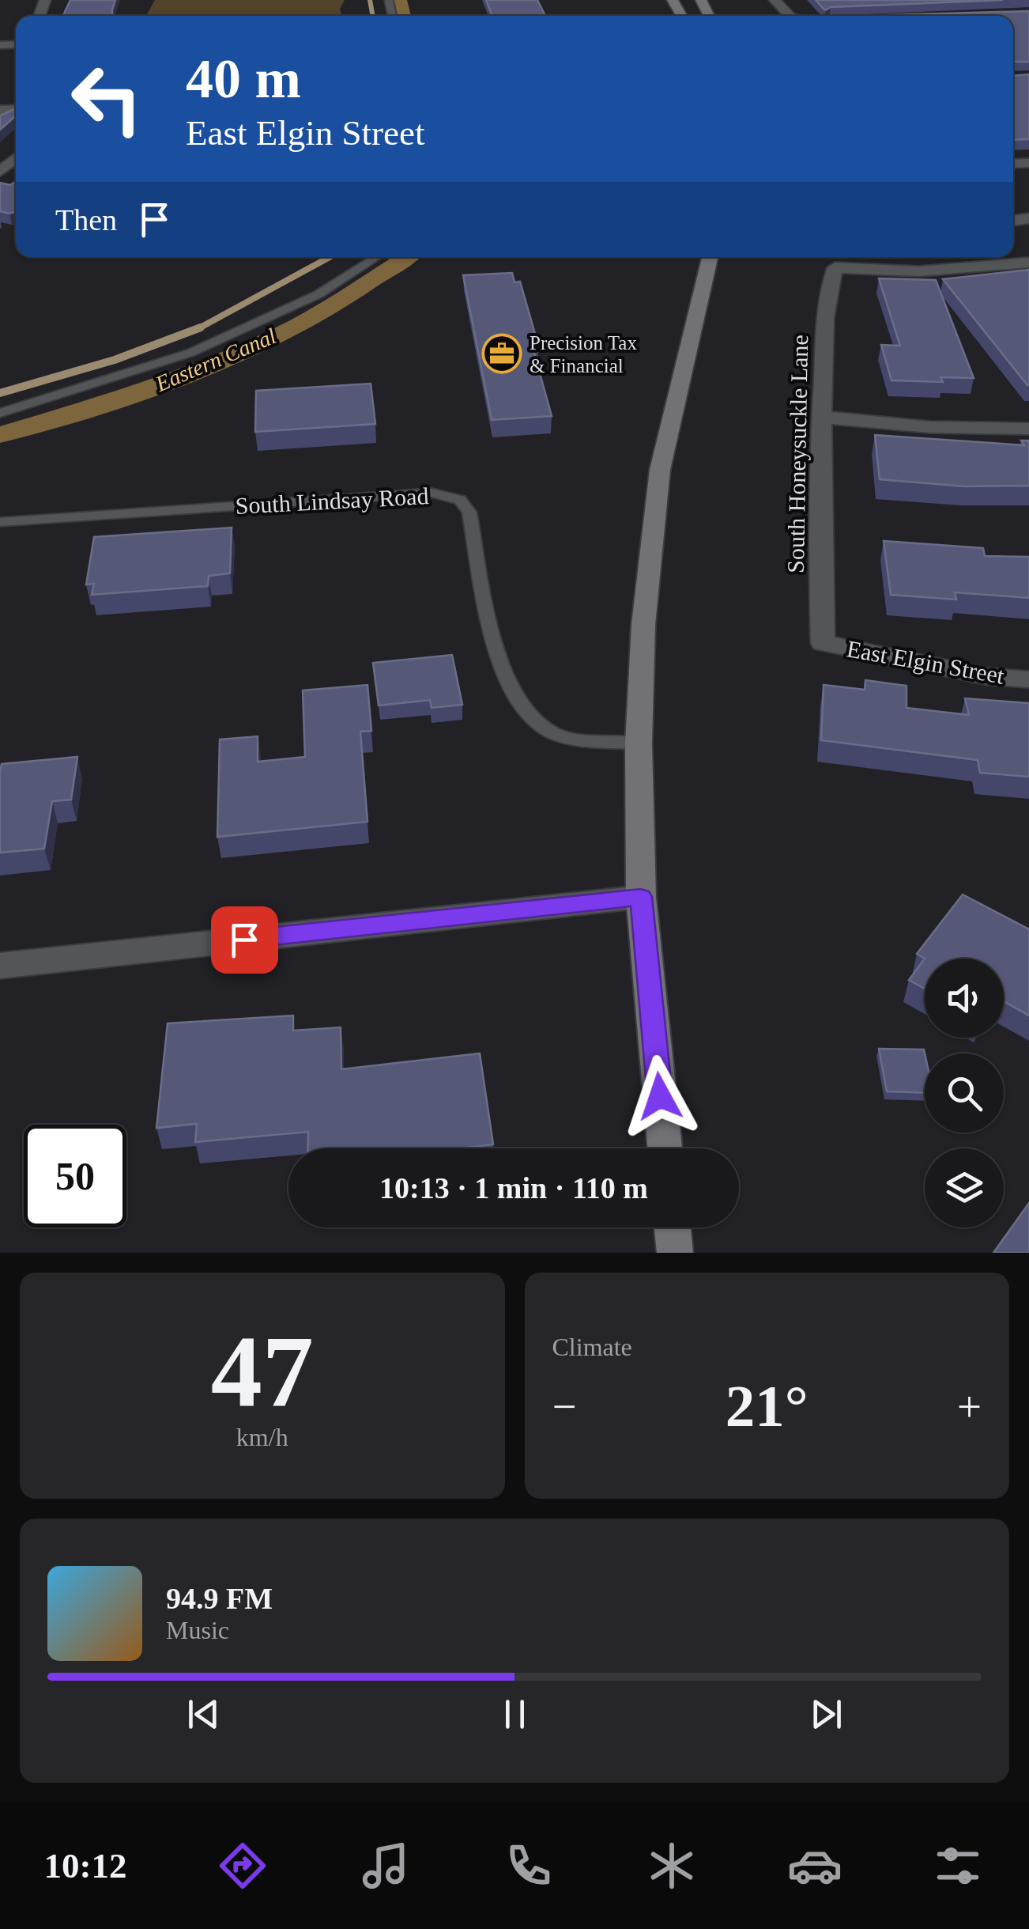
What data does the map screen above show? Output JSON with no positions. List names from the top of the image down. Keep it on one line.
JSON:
{"streets":{"street":["South Honeysuckle Lane","East Elgin Street"],"lane":["South Lindsay Road"]},"crossings":[["South Honeysuckle Lane","East Elgin Street"]],"water":["Eastern Canal"],"places":{"office":["Precision Tax & Financial"]},"page":{"turn":["40 m","East Elgin Street"],"then":"Then","limit":"50","trip":"10:13 · 1 min · 110 m","tile":[["47","km/h"],"Climate"],"heat":["−","21°","+"],"song":["94.9 FM","Music"],"tabs":"10:12"}}
